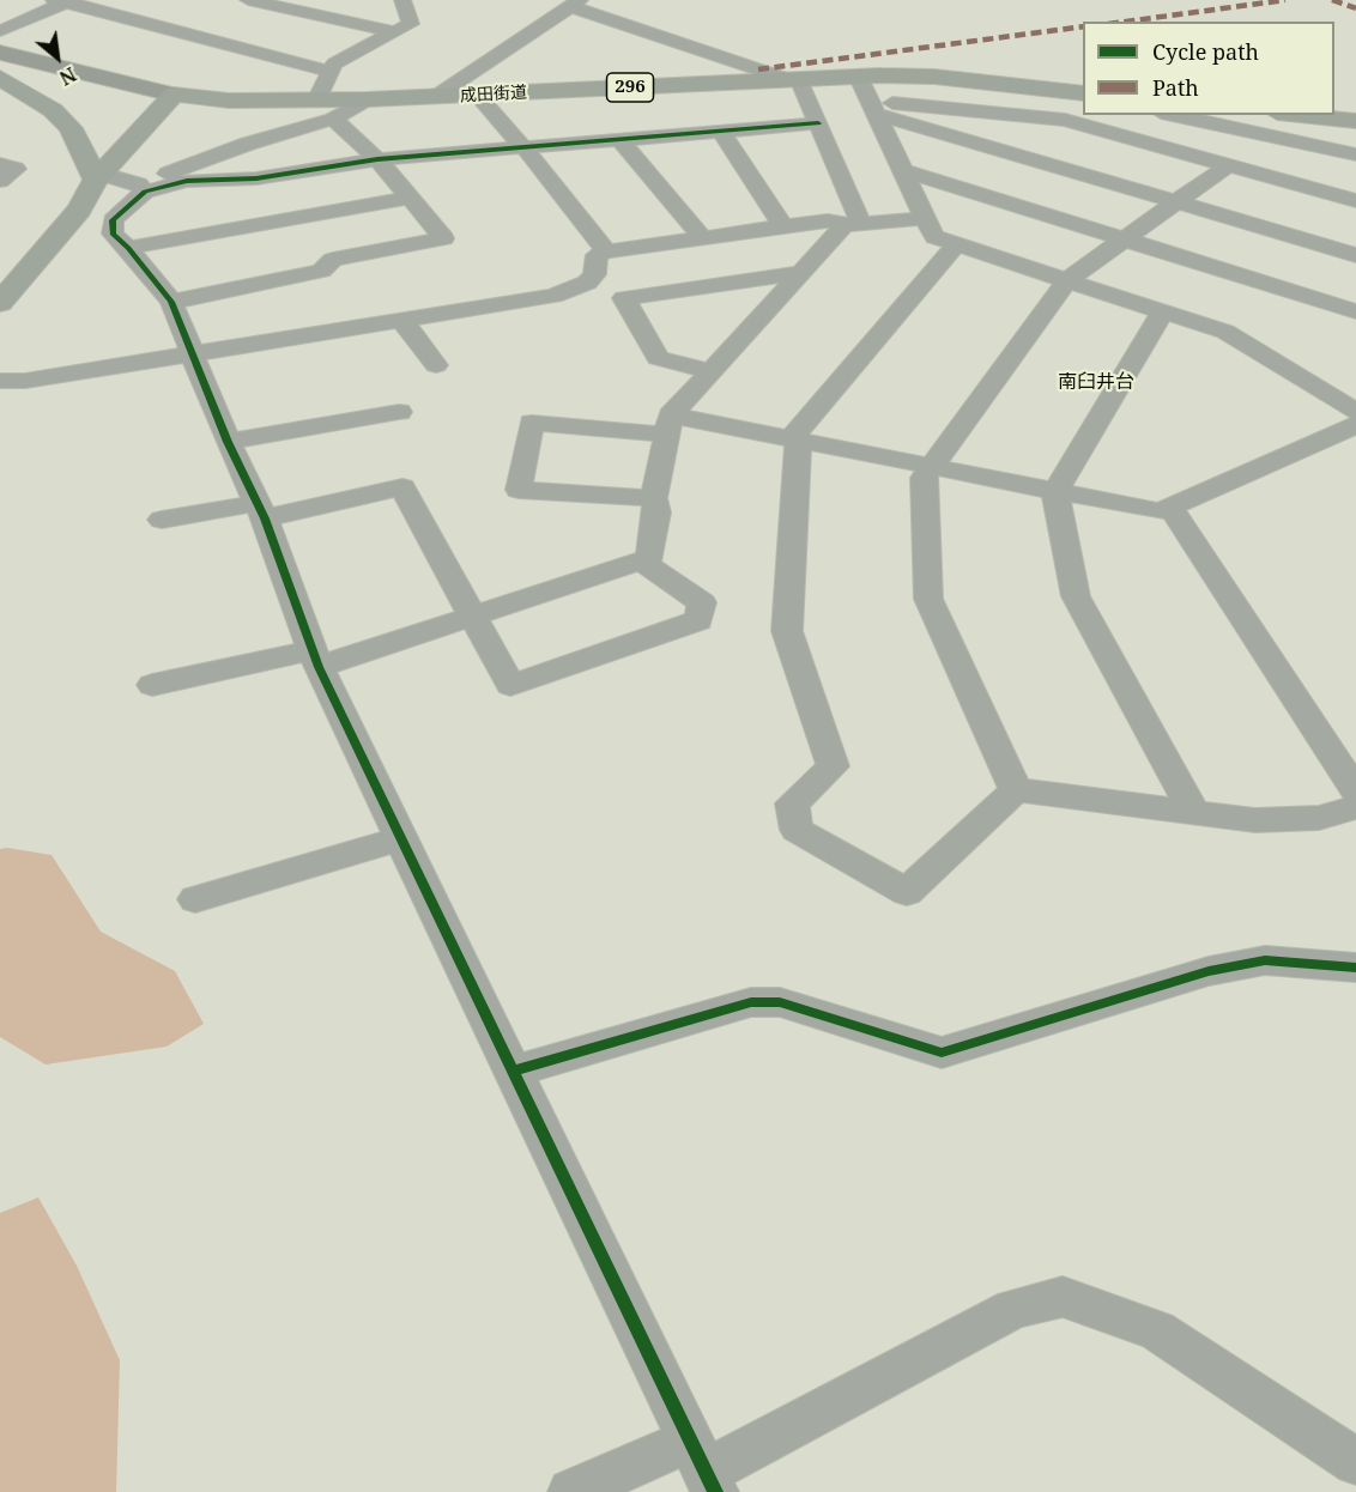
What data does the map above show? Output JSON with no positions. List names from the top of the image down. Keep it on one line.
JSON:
{"streets":{"highway":["296","成田街道"]},"districts":["南臼井台"],"legend":["Cycle path","Path"],"north":"bottom right"}
